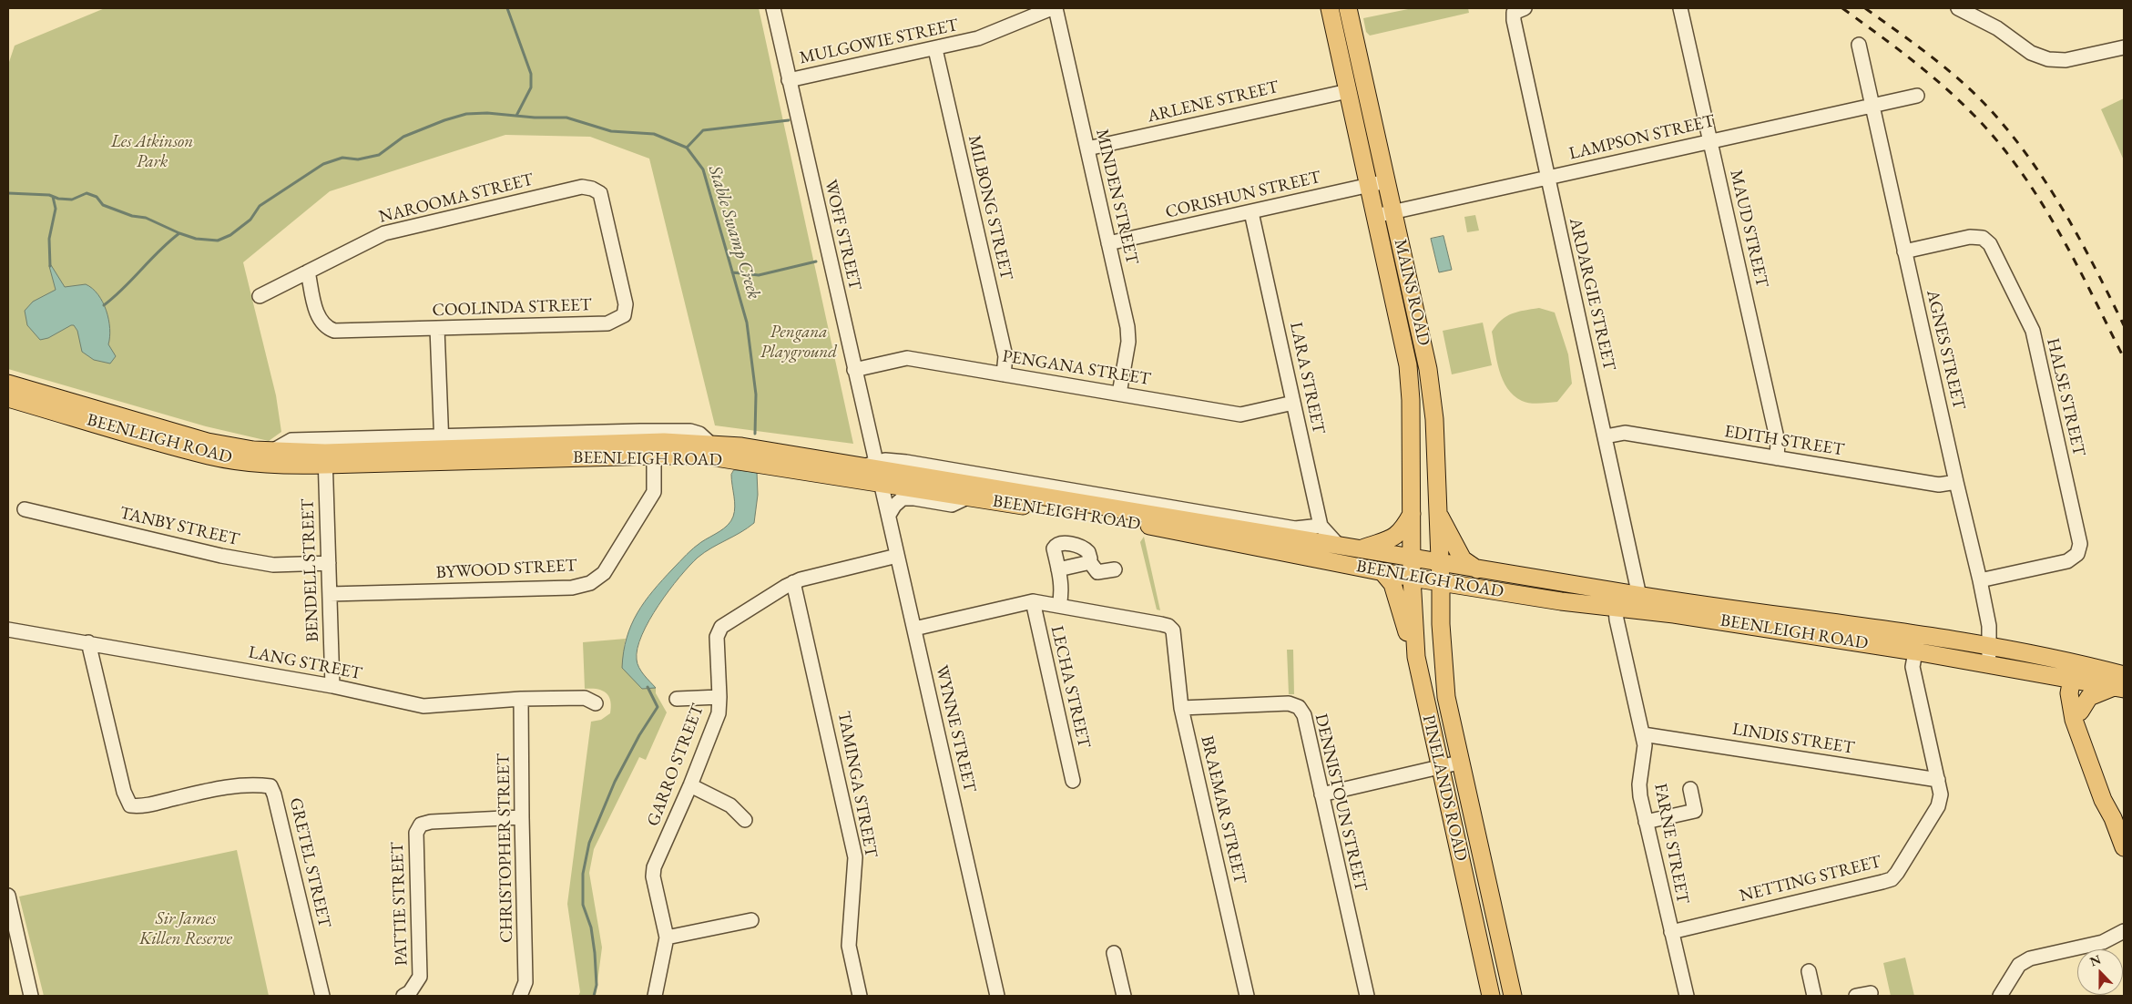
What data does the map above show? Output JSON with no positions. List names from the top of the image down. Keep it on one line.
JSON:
{"streets":{"main road":["MAINS ROAD","BEENLEIGH ROAD","PINELANDS ROAD"],"street":["MULGOWIE STREET","ARLENE STREET","LAMPSON STREET","CORISHUN STREET","MINDEN STREET","NAROOMA STREET","MILBONG STREET","MAUD STREET","WOFF STREET","ARDARGIE STREET","COOLINDA STREET","AGNES STREET","PENGANA STREET","LARA STREET","HALSE STREET","EDITH STREET","TANBY STREET","BYWOOD STREET","BENDELL STREET","LANG STREET","LECHA STREET","WYNNE STREET","LINDIS STREET","GARRO STREET","TAMINGA STREET","DENNISTOUN STREET","BRAEMAR STREET","FARNE STREET","CHRISTOPHER STREET","GRETEL STREET","NETTING STREET","PATTIE STREET"]},"crossings":[["MULGOWIE STREET","MILBONG STREET"],["MULGOWIE STREET","WOFF STREET"],["ARLENE STREET","MINDEN STREET"],["ARLENE STREET","MAINS ROAD"],["LAMPSON STREET","MAUD STREET"],["LAMPSON STREET","MAINS ROAD"],["LAMPSON STREET","ARDARGIE STREET"],["LAMPSON STREET","AGNES STREET"],["CORISHUN STREET","MINDEN STREET"],["CORISHUN STREET","MAINS ROAD"],["CORISHUN STREET","LARA STREET"],["MINDEN STREET","PENGANA STREET"],["NAROOMA STREET","COOLINDA STREET"],["MILBONG STREET","PENGANA STREET"],["MAUD STREET","EDITH STREET"],["WOFF STREET","PENGANA STREET"],["WOFF STREET","BEENLEIGH ROAD"],["WOFF STREET","WYNNE STREET"],["MAINS ROAD","BEENLEIGH ROAD"],["MAINS ROAD","PINELANDS ROAD"],["ARDARGIE STREET","BEENLEIGH ROAD"],["ARDARGIE STREET","EDITH STREET"],["AGNES STREET","HALSE STREET"],["AGNES STREET","BEENLEIGH ROAD"],["AGNES STREET","EDITH STREET"],["PENGANA STREET","LARA STREET"],["LARA STREET","BEENLEIGH ROAD"],["BEENLEIGH ROAD","BYWOOD STREET"],["BEENLEIGH ROAD","BENDELL STREET"],["BEENLEIGH ROAD","WYNNE STREET"],["BEENLEIGH ROAD","PINELANDS ROAD"],["BEENLEIGH ROAD","FARNE STREET"],["BEENLEIGH ROAD","NETTING STREET"],["TANBY STREET","BENDELL STREET"],["BYWOOD STREET","BENDELL STREET"],["BENDELL STREET","LANG STREET"],["LANG STREET","CHRISTOPHER STREET"],["LANG STREET","GRETEL STREET"],["WYNNE STREET","GARRO STREET"],["LINDIS STREET","FARNE STREET"],["LINDIS STREET","NETTING STREET"],["GARRO STREET","TAMINGA STREET"],["DENNISTOUN STREET","BRAEMAR STREET"],["FARNE STREET","NETTING STREET"],["CHRISTOPHER STREET","PATTIE STREET"]],"water":["Stable Swamp Creek"],"parks":["Les Atkinson Park","Pengana Playground","Sir James Killen Reserve"],"north":"top"}
